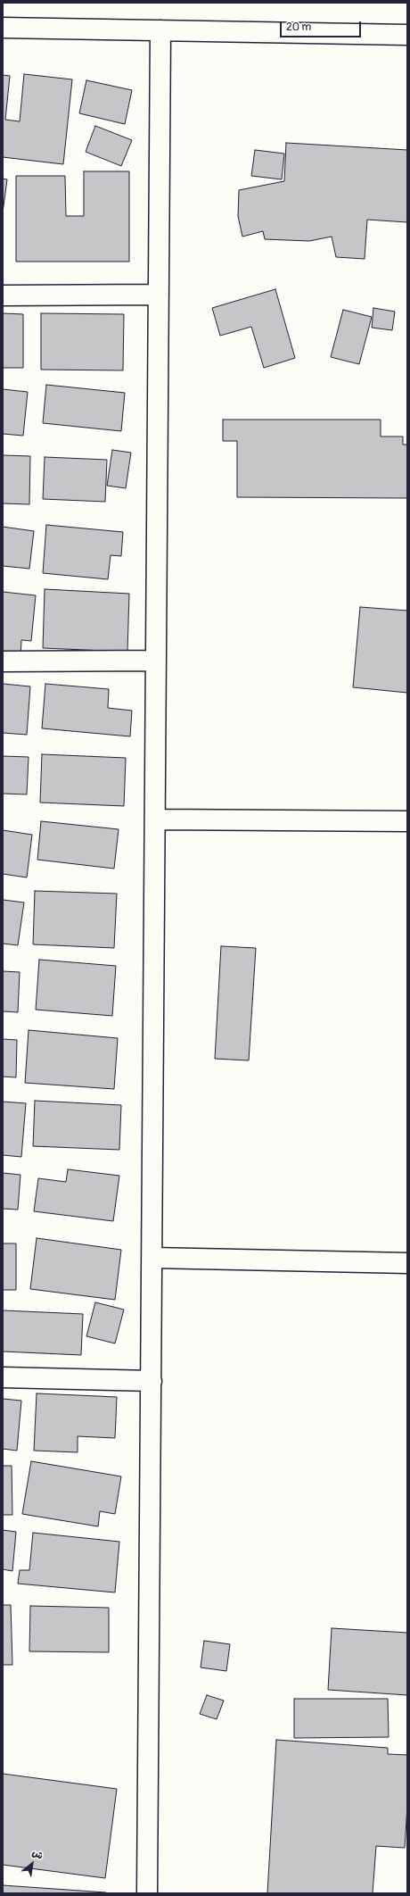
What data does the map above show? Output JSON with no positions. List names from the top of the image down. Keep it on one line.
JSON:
{"scale_bar":"20 m","north":"top right"}
